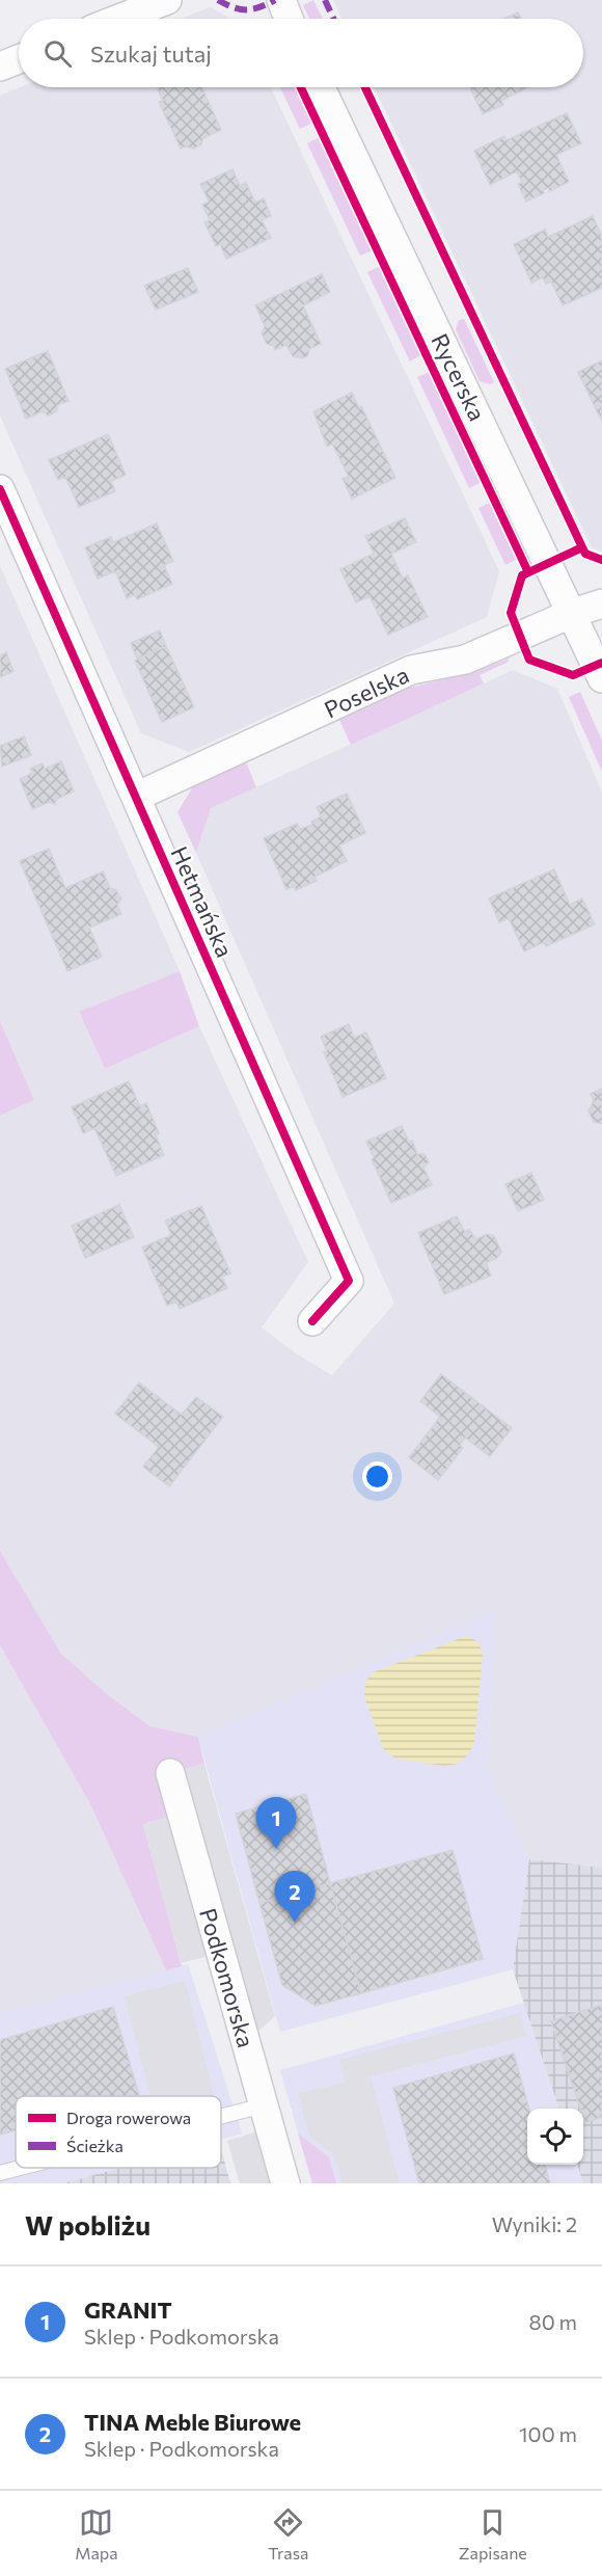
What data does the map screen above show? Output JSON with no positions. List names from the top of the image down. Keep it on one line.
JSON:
{"streets":{"street":["Rycerska","Poselska","Hetmańska","Podkomorska"]},"crossings":[["Rycerska","Poselska"],["Poselska","Hetmańska"]],"legend":["Droga rowerowa","Ścieżka"],"page":{"search":"Szukaj tutaj","pins":["1","2"],"heading":["W pobliżu","Wyniki: 2"],"list":[{"mark":"1","name":"GRANIT","note":"Sklep · Podkomorska","value":"80 m"},{"mark":"2","name":"TINA Meble Biurowe","note":"Sklep · Podkomorska","value":"100 m"}],"nav":["Mapa","Trasa","Zapisane"]}}
